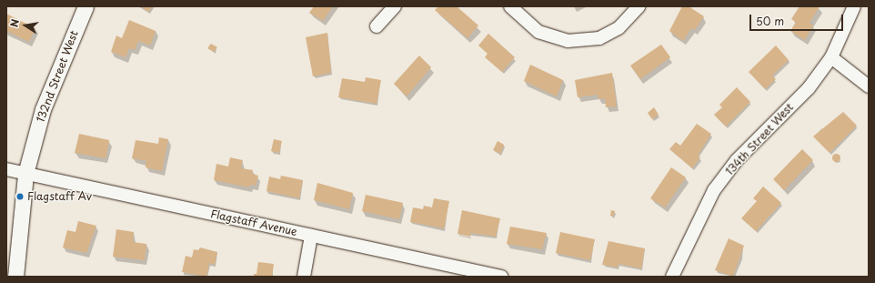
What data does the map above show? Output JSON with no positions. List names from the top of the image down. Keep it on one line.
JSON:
{"streets":{"street":["132nd Street West","134th Street West","Flagstaff Avenue"]},"crossings":[["132nd Street West","Flagstaff Avenue"]],"places":["Flagstaff Av"],"scale_bar":"50 m","north":"left"}
